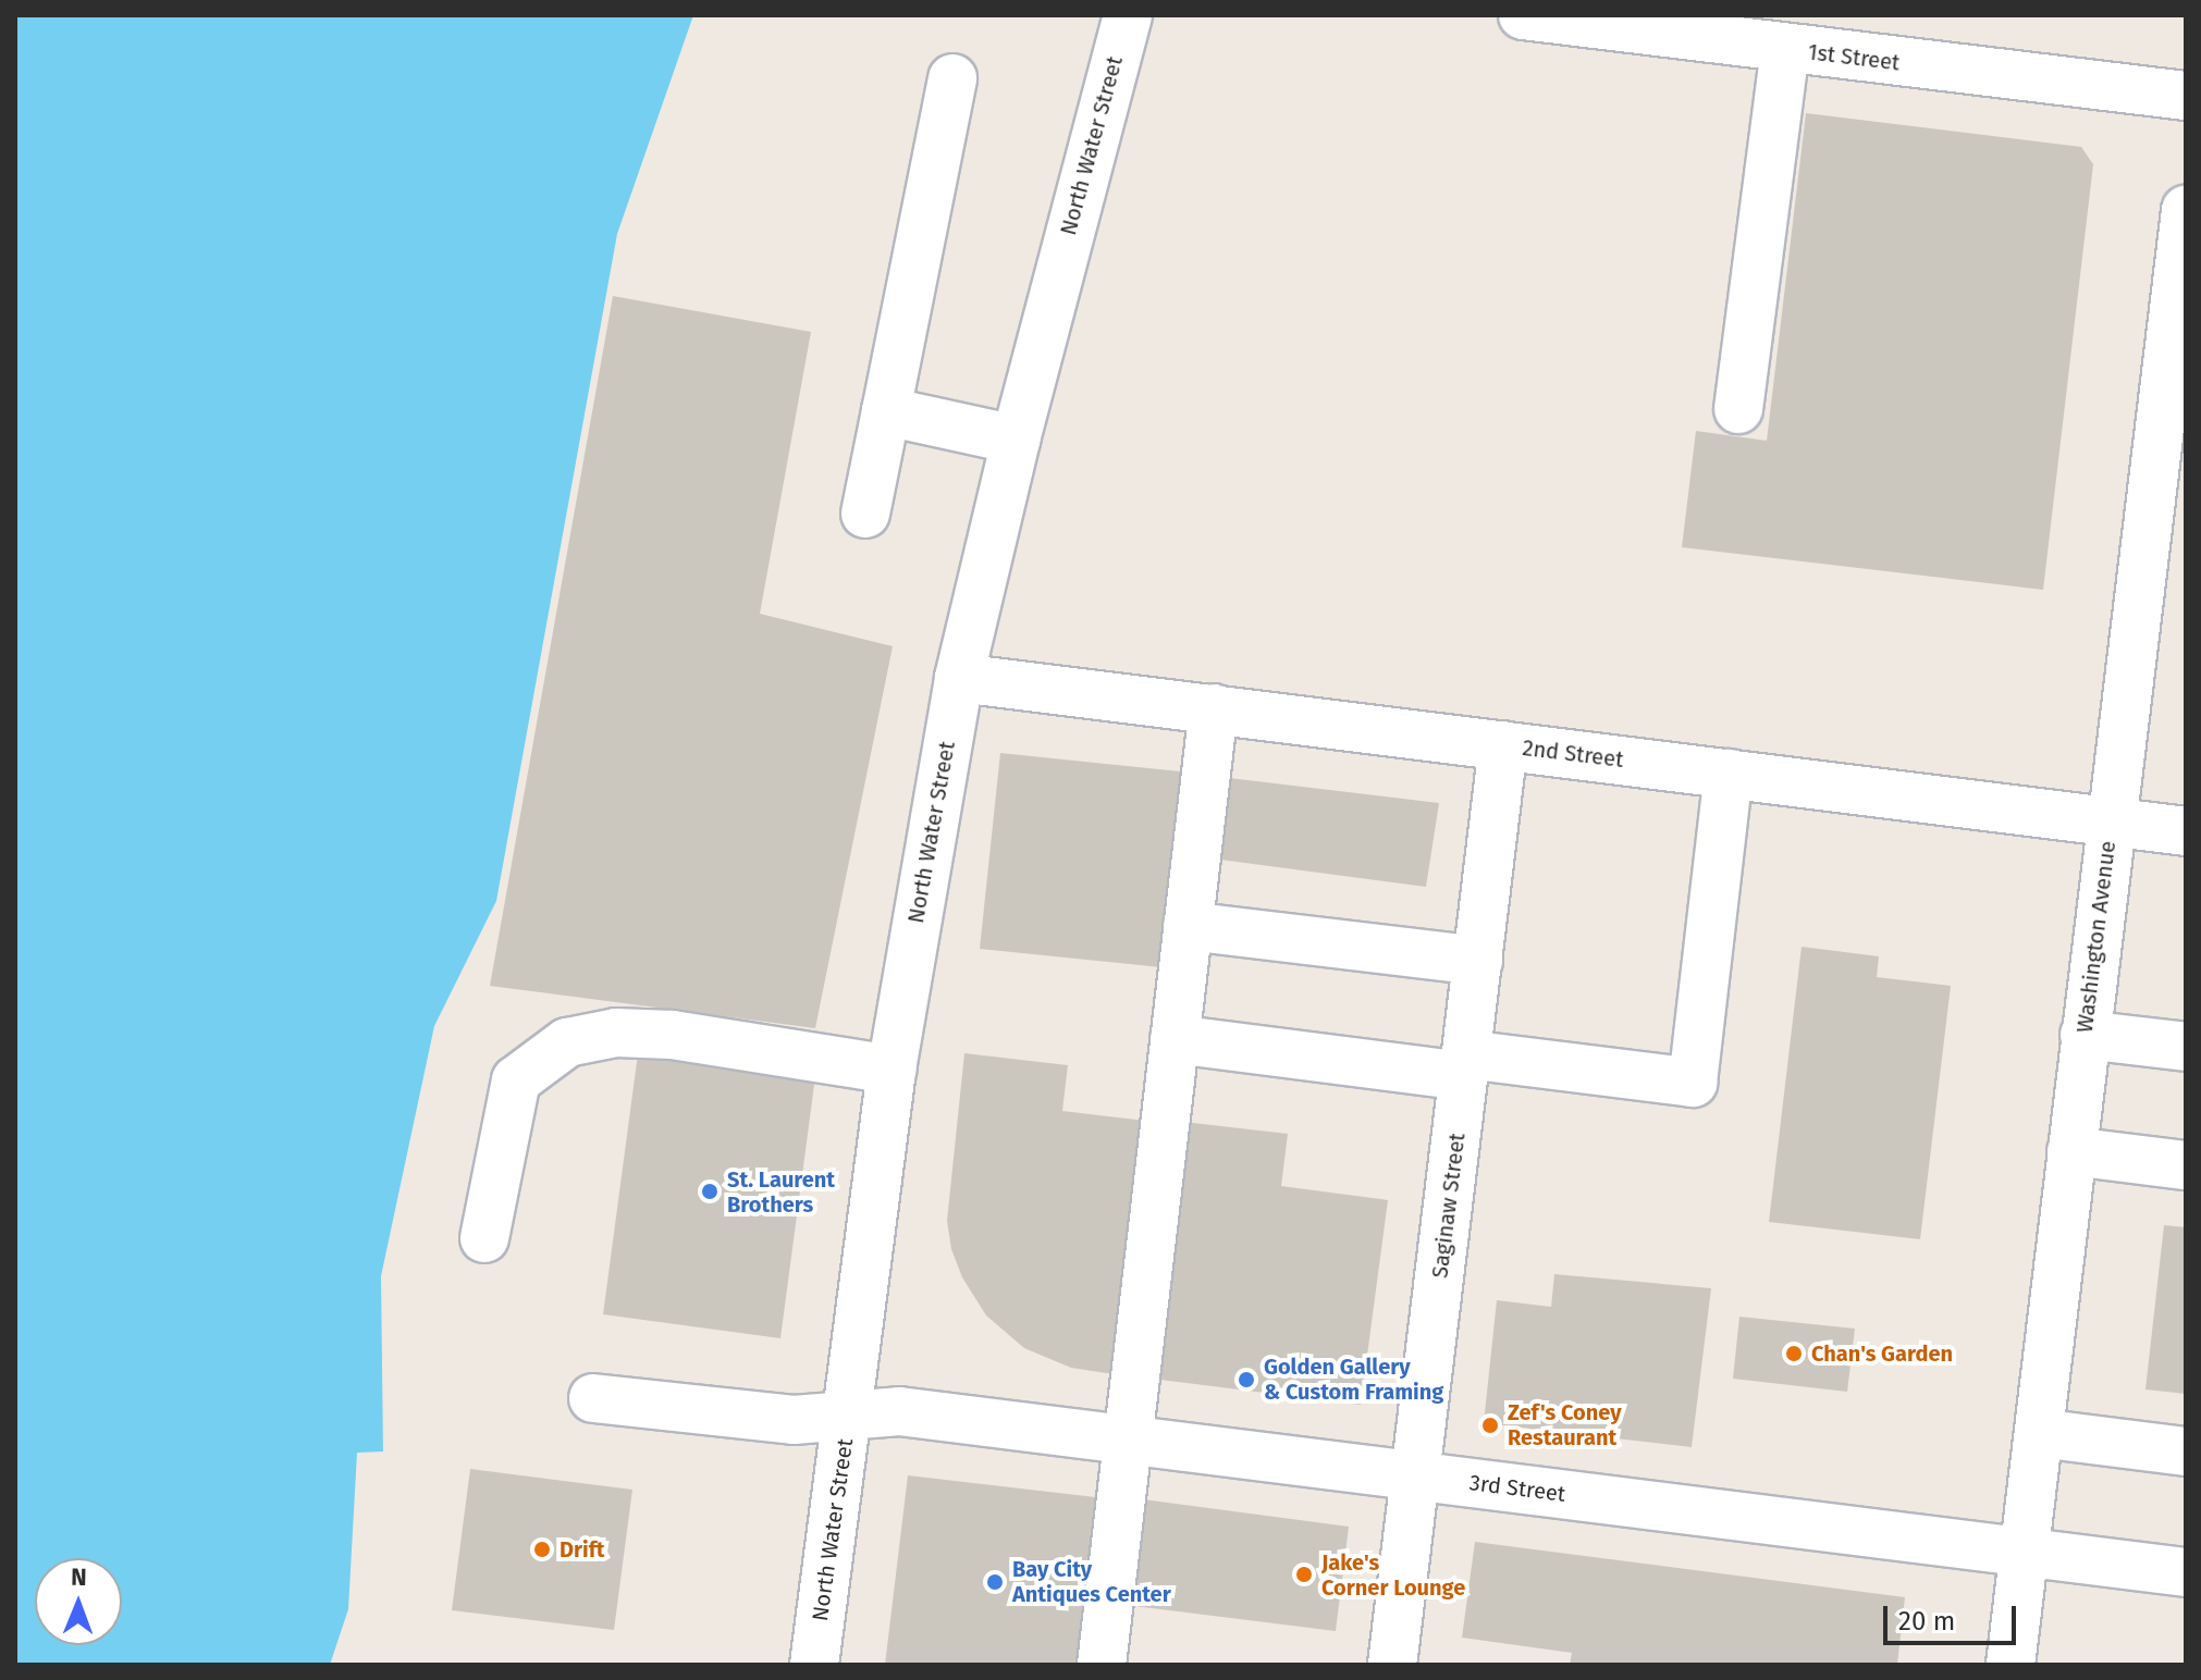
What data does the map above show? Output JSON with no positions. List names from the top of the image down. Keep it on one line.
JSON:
{"streets":{"street":["1st Street","North Water Street","2nd Street","Washington Avenue","Saginaw Street","3rd Street"]},"crossings":[["North Water Street","2nd Street"],["North Water Street","3rd Street"],["2nd Street","Washington Avenue"],["2nd Street","Saginaw Street"],["Washington Avenue","3rd Street"],["Saginaw Street","3rd Street"]],"places":["St. Laurent Brothers","Chan's Garden","Golden Gallery & Custom Framing","Zef's Coney Restaurant","Drift","Jake's Corner Lounge","Bay City Antiques Center"],"scale_bar":"20 m","north":"top"}
